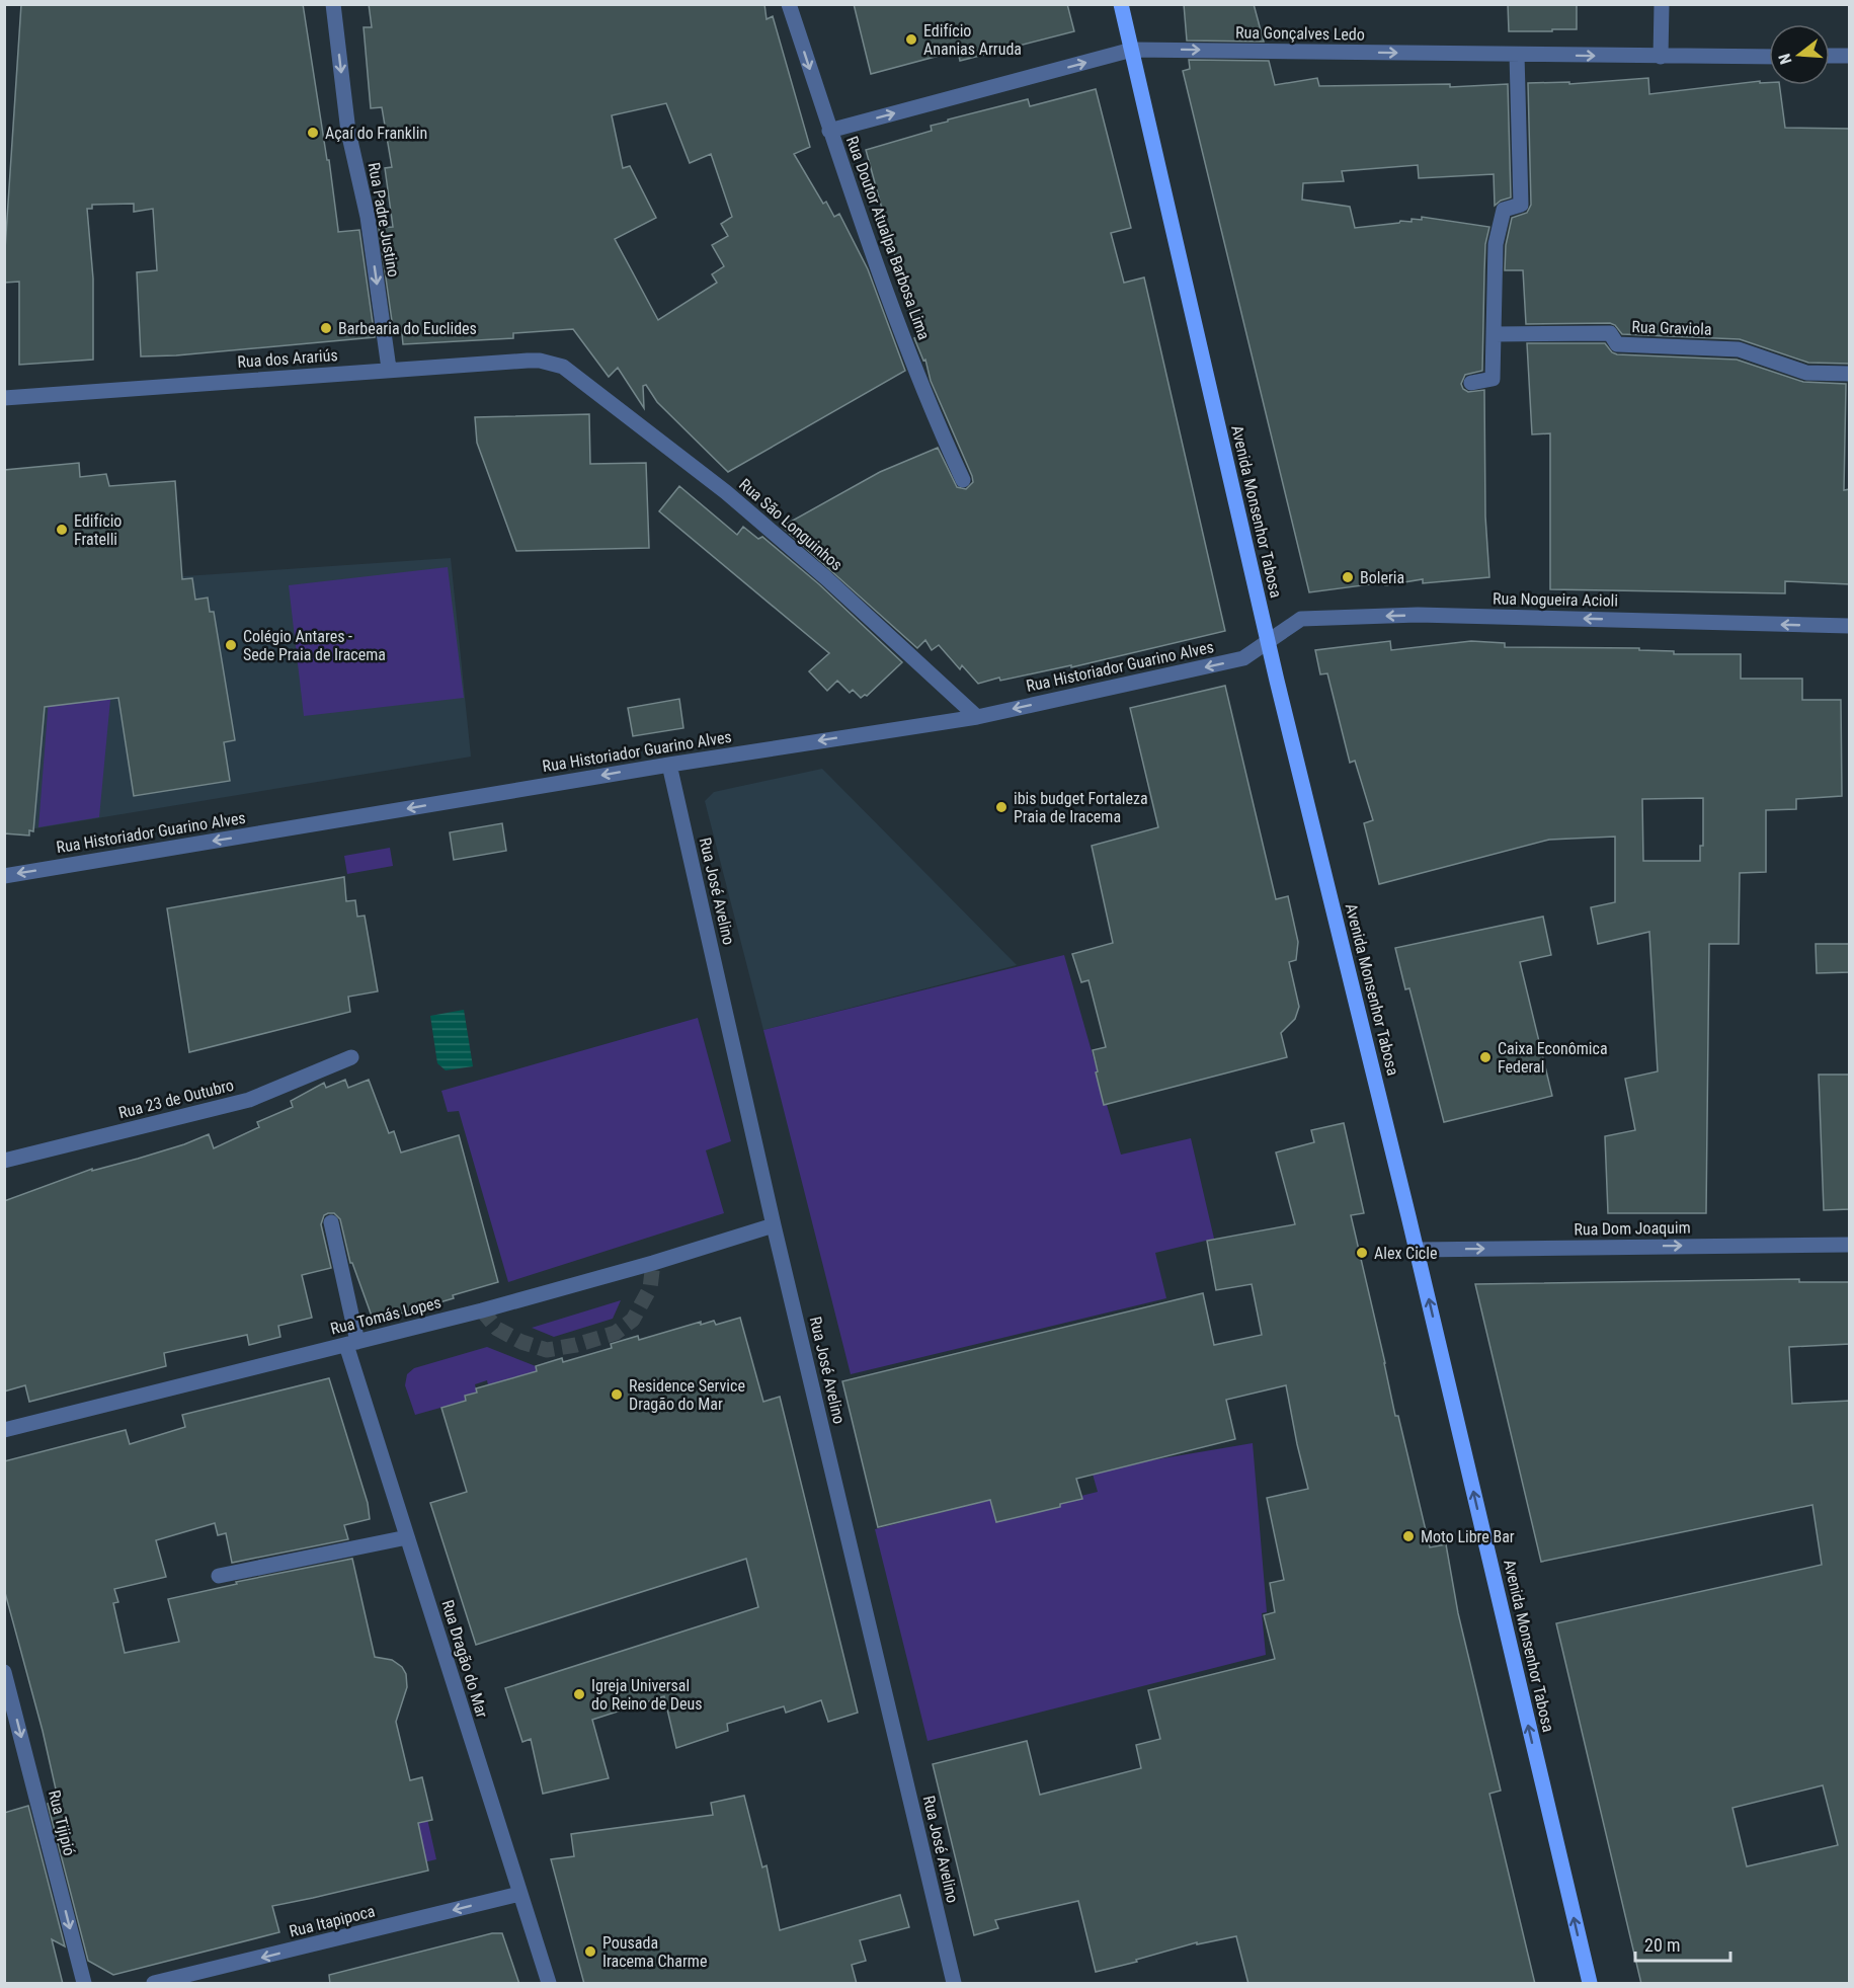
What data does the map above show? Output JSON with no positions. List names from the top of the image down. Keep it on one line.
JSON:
{"streets":{"main road":["Avenida Monsenhor Tabosa"],"street":["Rua Gonçalves Ledo","Rua Padre Justino","Rua Doutor Atualpa Barbosa Lima","Rua Graviola","Rua dos Arariús","Rua São Longuinhos","Rua Nogueira Acioli","Rua Historiador Guarino Alves","Rua José Avelino","Rua 23 de Outubro","Rua Dom Joaquim","Rua Tomás Lopes","Rua Dragão do Mar","Rua Tijipió","Rua Itapipoca"]},"crossings":[["Rua Gonçalves Ledo","Rua Doutor Atualpa Barbosa Lima"],["Rua Gonçalves Ledo","Avenida Monsenhor Tabosa"],["Rua Padre Justino","Rua dos Arariús"],["Rua dos Arariús","Rua São Longuinhos"],["Avenida Monsenhor Tabosa","Rua Nogueira Acioli"],["Avenida Monsenhor Tabosa","Rua Historiador Guarino Alves"],["Avenida Monsenhor Tabosa","Rua Dom Joaquim"],["Rua São Longuinhos","Rua Historiador Guarino Alves"],["Rua Nogueira Acioli","Rua Historiador Guarino Alves"],["Rua Historiador Guarino Alves","Rua José Avelino"],["Rua José Avelino","Rua Tomás Lopes"],["Rua Tomás Lopes","Rua Dragão do Mar"],["Rua Dragão do Mar","Rua Itapipoca"]],"one_way":["Rua Gonçalves Ledo","Rua Padre Justino","Avenida Monsenhor Tabosa","Rua Nogueira Acioli","Rua Historiador Guarino Alves","Rua Dom Joaquim","Rua Tijipió","Rua Itapipoca"],"places":["Edifício Ananias Arruda","Açaí do Franklin","Barbearia do Euclides","Edifício Fratelli","Boleria","Colégio Antares - Sede Praia de Iracema","ibis budget Fortaleza Praia de Iracema","Caixa Econômica Federal","Alex Cicle","Residence Service Dragão do Mar","Moto Libre Bar","Igreja Universal do Reino de Deus","Pousada Iracema Charme"],"scale_bar":"20 m","north":"left"}
